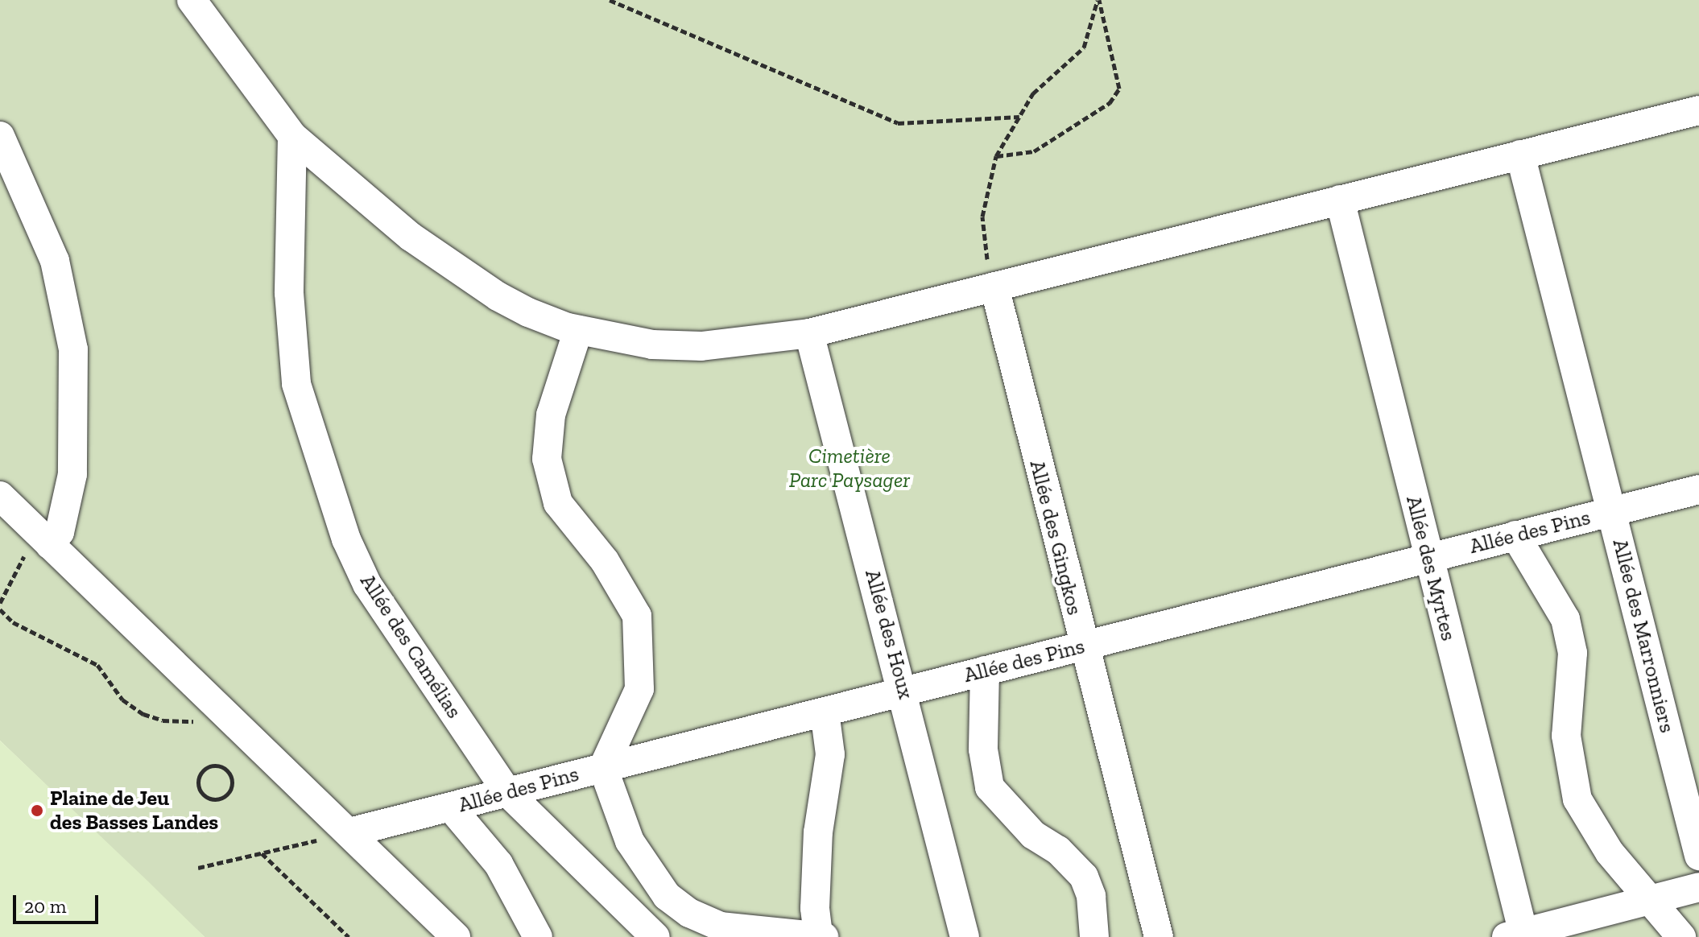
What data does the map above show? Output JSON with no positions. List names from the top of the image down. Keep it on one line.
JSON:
{"streets":{"lane":["Allée des Pins","Allée des Gingkos","Allée des Myrtes","Allée des Houx","Allée des Marronniers","Allée des Camélias"]},"crossings":[["Allée des Pins","Allée des Gingkos"],["Allée des Pins","Allée des Myrtes"],["Allée des Pins","Allée des Houx"],["Allée des Pins","Allée des Marronniers"],["Allée des Pins","Allée des Camélias"]],"parks":["Cimetière Parc Paysager"],"places":["Plaine de Jeu des Basses Landes"],"scale_bar":"20 m"}
